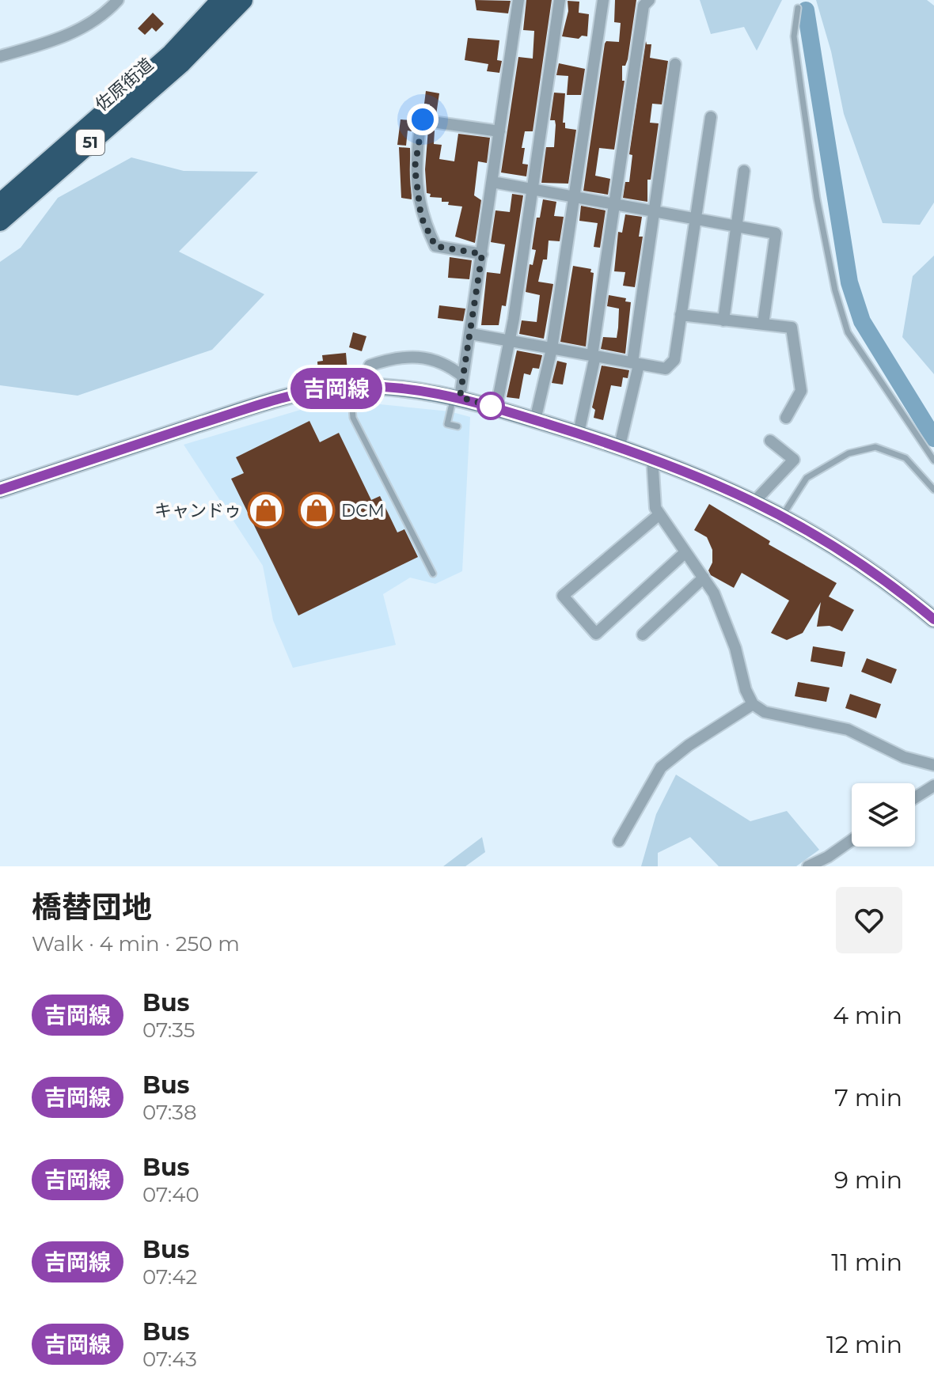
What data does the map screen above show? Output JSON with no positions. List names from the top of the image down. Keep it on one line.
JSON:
{"streets":{"highway":["佐原街道","51"]},"places":{"shop":["キャンドゥ","DCM"]},"lines":["bus line 吉岡線"],"page":{"on_map":"吉岡線","heading":["橋替団地","Walk · 4 min · 250 m"],"list":[{"mark":"吉岡線","name":"Bus","note":"07:35","value":"4 min"},{"mark":"吉岡線","name":"Bus","note":"07:38","value":"7 min"},{"mark":"吉岡線","name":"Bus","note":"07:40","value":"9 min"},{"mark":"吉岡線","name":"Bus","note":"07:42","value":"11 min"},{"mark":"吉岡線","name":"Bus","note":"07:43","value":"12 min"}]}}
